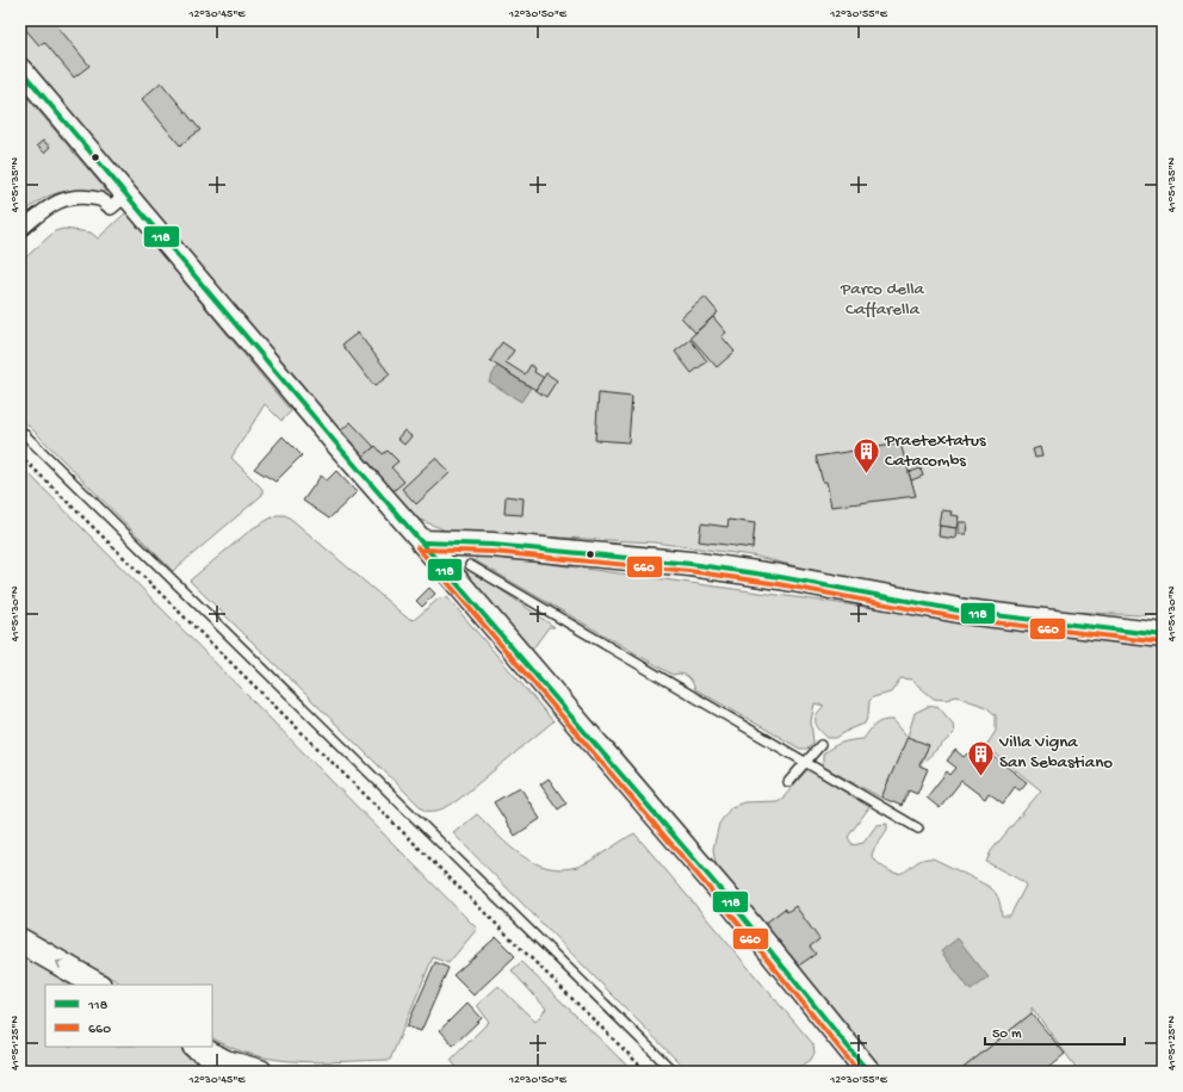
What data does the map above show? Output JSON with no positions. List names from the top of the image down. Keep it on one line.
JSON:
{"parks":["Parco della Caffarella"],"places":{"building":["Praetextatus Catacombs","Villa Vigna San Sebastiano"]},"lines":["transit line 118","transit line 660"],"legend":["118","660"],"scale_bar":"50 m","coordinates":["12°30'45\"E","12°30'50\"E","12°30'55\"E","41°51'35\"N","41°51'30\"N","41°51'25\"N"]}
